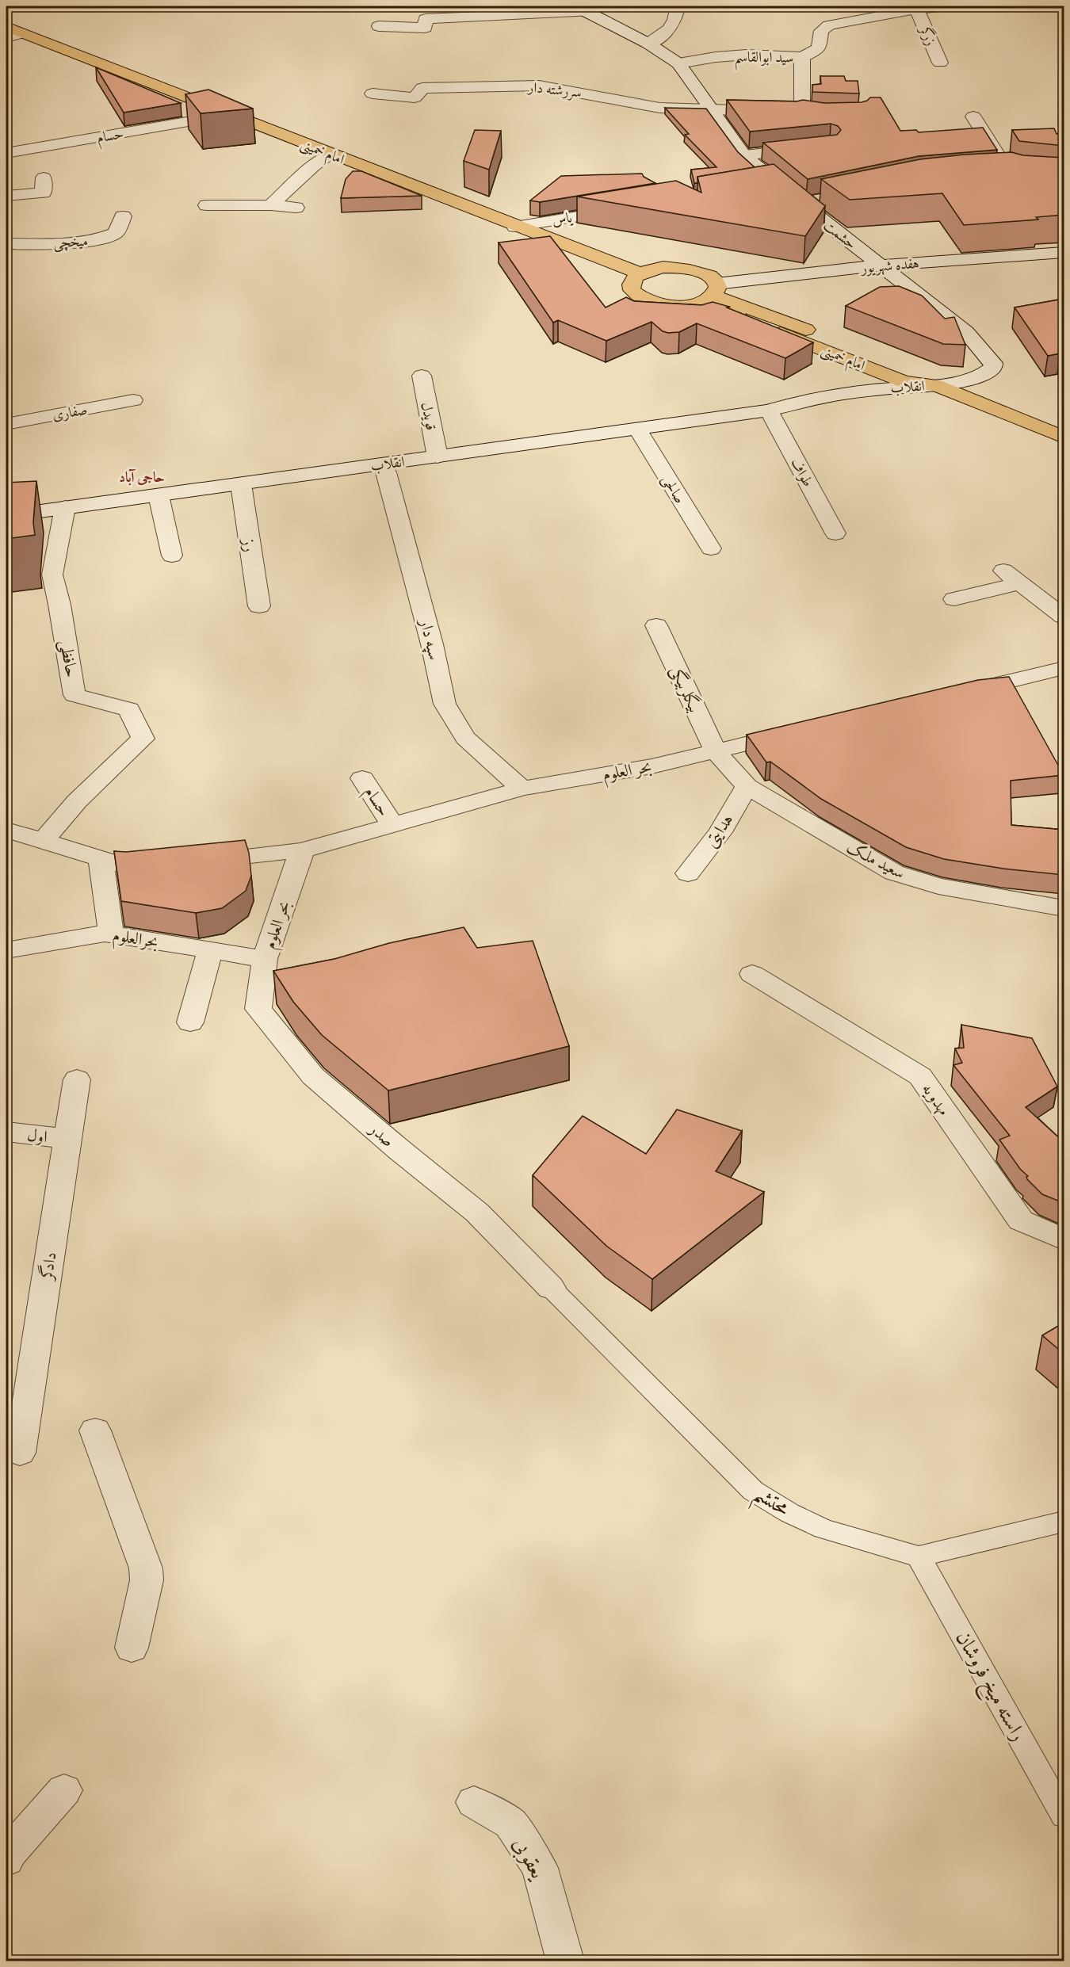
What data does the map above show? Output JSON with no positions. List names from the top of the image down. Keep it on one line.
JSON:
{"streets":{"main road":["امام خمینی"],"street":["زرگر","سید ابوالقاسم","سررشته دار","حسام","یاس","حشمت","میخچی","هفده شهریور","انقلاب","صفاری","قویدل","طواف","صالحی","رز","سپه دار","حافظی","بیگلربیگی","بحر العلوم","هدایتی","سعید ملک","بحرالعلوم","مهدویه","صدر","اول","دادگر","محتشم","راسته میخ فروشان","یعقوبی"]},"crossings":[["زرگر","سید ابوالقاسم"],["سید ابوالقاسم","حشمت"],["سررشته دار","حشمت"],["حسام","بحر العلوم"],["امام خمینی","یاس"],["امام خمینی","حشمت"],["امام خمینی","هفده شهریور"],["امام خمینی","انقلاب"],["حشمت","هفده شهریور"],["حشمت","انقلاب"],["انقلاب","قویدل"],["انقلاب","طواف"],["انقلاب","صالحی"],["انقلاب","رز"],["انقلاب","سپه دار"],["انقلاب","حافظی"],["سپه دار","بحر العلوم"],["بیگلربیگی","بحر العلوم"],["بیگلربیگی","سعید ملک"],["بحر العلوم","سعید ملک"],["بحر العلوم","بحرالعلوم"],["بحر العلوم","صدر"],["هدایتی","سعید ملک"],["بحرالعلوم","صدر"],["صدر","محتشم"],["اول","دادگر"],["محتشم","راسته میخ فروشان"]],"districts":["حاجی آباد"]}
